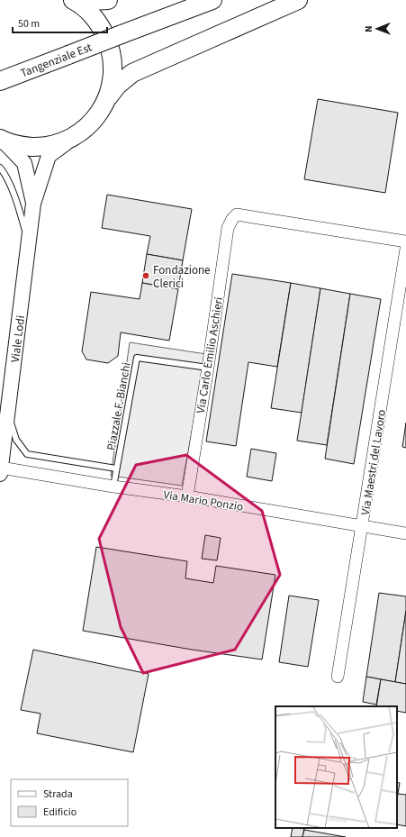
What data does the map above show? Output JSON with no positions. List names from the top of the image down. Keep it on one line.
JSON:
{"streets":{"main road":["Tangenziale Est"],"street":["Viale Lodi","Via Carlo Emilio Aschieri","Via Maestri del Lavoro","Via Mario Ponzio"],"lane":["Piazzale F. Bianchi"]},"crossings":[["Viale Lodi","Via Mario Ponzio"],["Via Carlo Emilio Aschieri","Piazzale F. Bianchi"],["Via Carlo Emilio Aschieri","Via Mario Ponzio"],["Piazzale F. Bianchi","Via Mario Ponzio"],["Via Maestri del Lavoro","Via Mario Ponzio"]],"places":["Fondazione Clerici"],"legend":["Strada","Edificio"],"scale_bar":"50 m","north":"left"}
